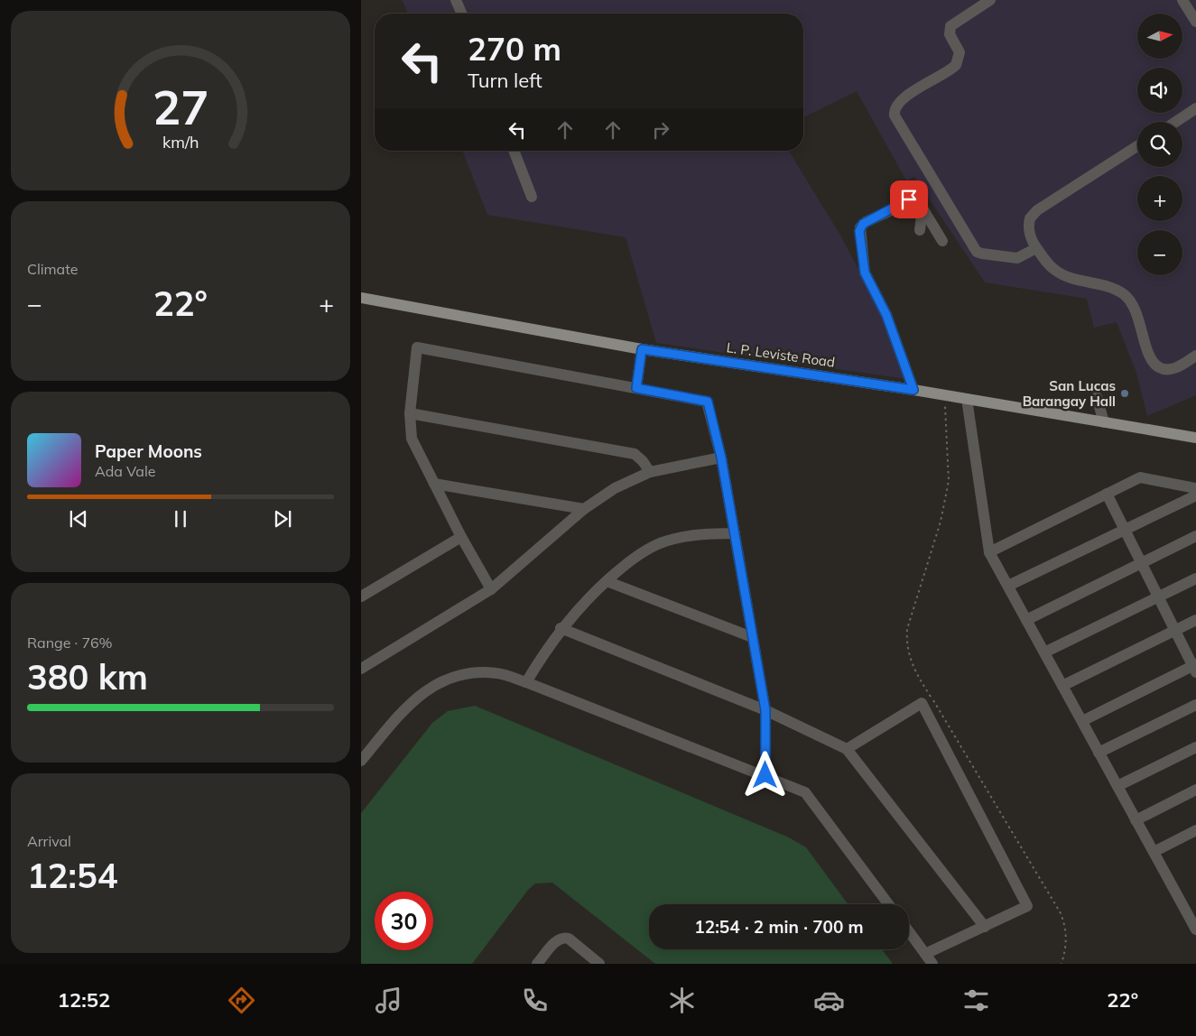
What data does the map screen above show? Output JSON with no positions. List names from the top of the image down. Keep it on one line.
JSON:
{"streets":{"main road":["L. P. Leviste Road"]},"places":["San Lucas Barangay Hall"],"north":"right","page":{"map_buttons":["+","−"],"turn":["270 m","Turn left"],"tile":["Climate",["Range · 76%","380 km"],["Arrival","12:54"]],"heat":["−","22°","+"],"song":["Paper Moons","Ada Vale"],"limit":"30","trip":"12:54 · 2 min · 700 m","tabs":["12:52","22°"],"gauge":["27","km/h"]}}
